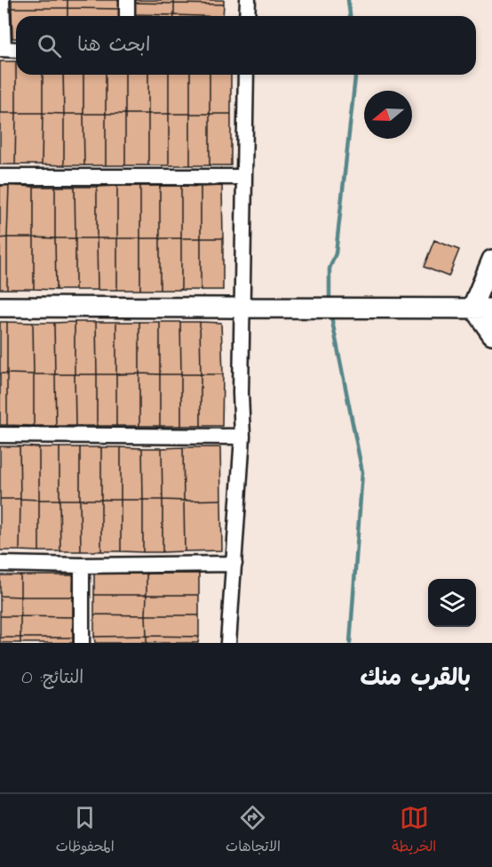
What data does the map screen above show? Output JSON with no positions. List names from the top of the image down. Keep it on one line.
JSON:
{"north":"left","page":{"search":"ابحث هنا","heading":["بالقرب منك","النتائج: 0"],"nav":["الخريطة","الاتجاهات","المحفوظات"]}}
